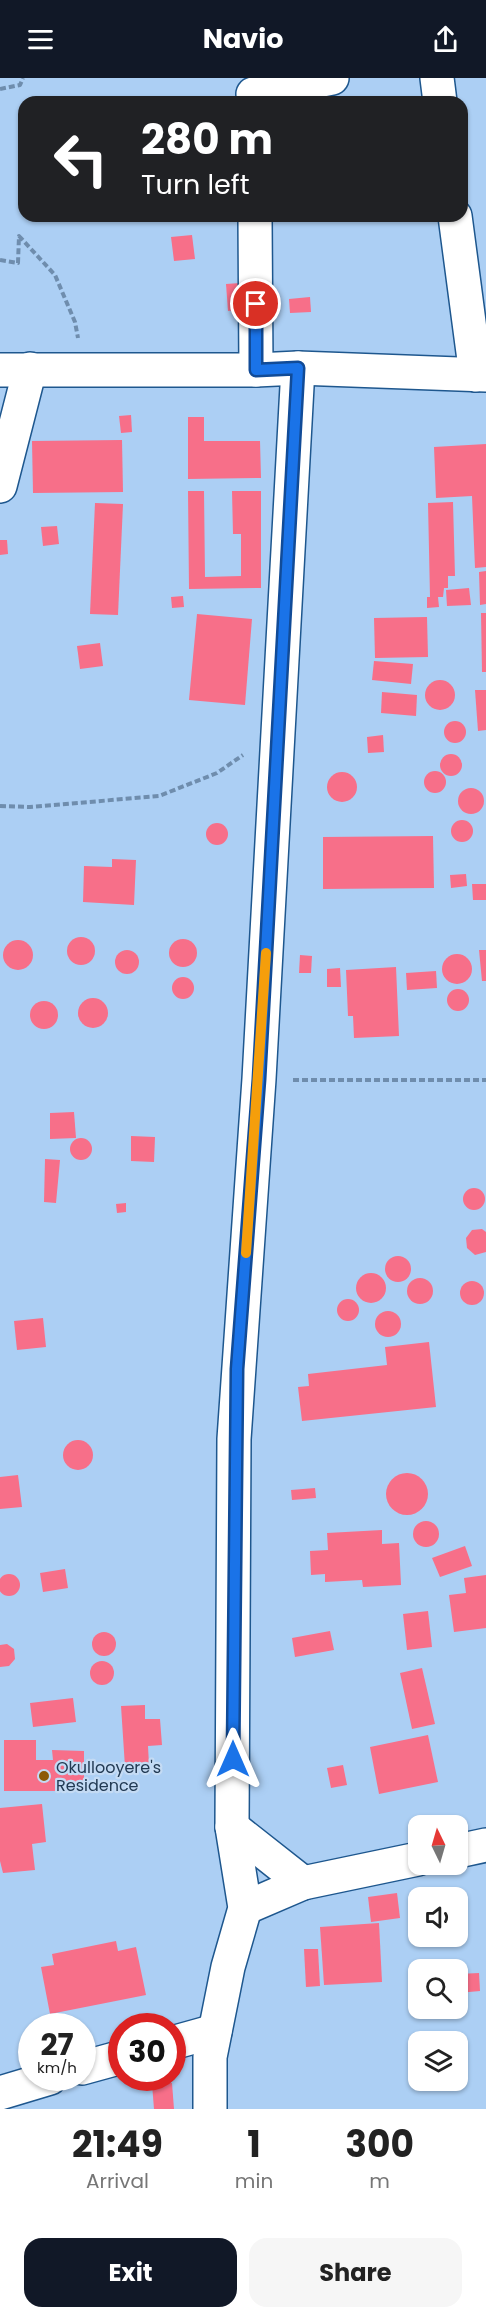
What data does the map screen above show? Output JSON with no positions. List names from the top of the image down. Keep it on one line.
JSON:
{"places":["Okullooyere's Residence"],"north":"top","page":{"header":"Navio","turn":["280 m","Turn left"],"speed":"27 km/h","limit":"30","eta":["21:49","Arrival","1","min","300","m"],"buttons":["Exit","Share"]}}
